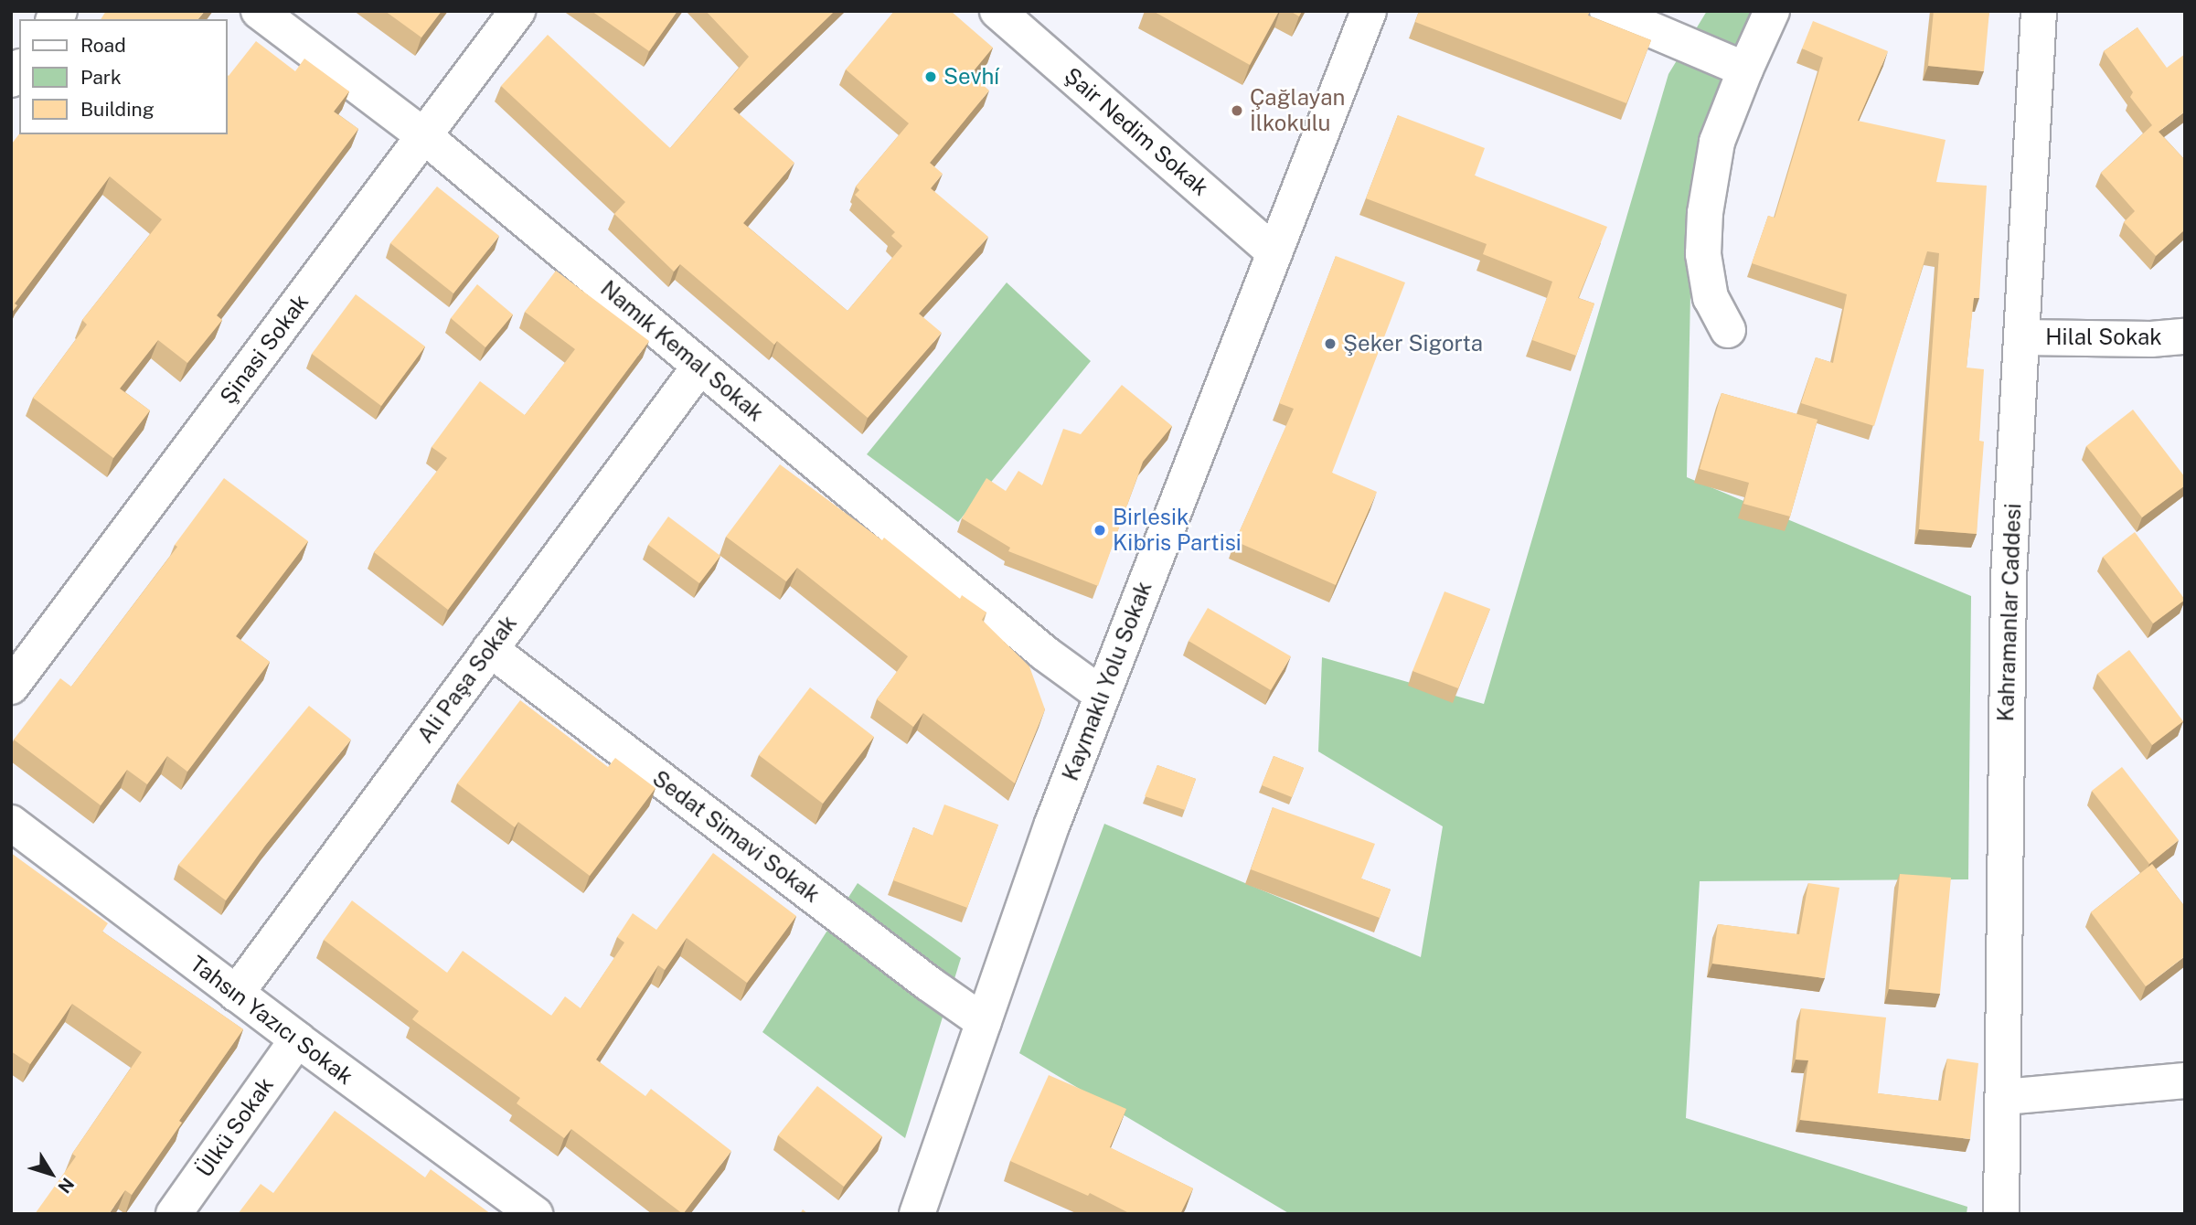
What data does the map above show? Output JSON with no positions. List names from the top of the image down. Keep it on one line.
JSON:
{"streets":{"street":["Şair Nedim Sokak","Hilal Sokak","Şinasi Sokak","Namık Kemal Sokak","Kahramanlar Caddesi","Ali Paşa Sokak","Kaymaklı Yolu Sokak","Sedat Simavi Sokak","Tahsın Yazıcı Sokak","Ülkü Sokak"]},"crossings":[["Şair Nedim Sokak","Kaymaklı Yolu Sokak"],["Hilal Sokak","Kahramanlar Caddesi"],["Şinasi Sokak","Namık Kemal Sokak"],["Namık Kemal Sokak","Ali Paşa Sokak"],["Namık Kemal Sokak","Kaymaklı Yolu Sokak"],["Ali Paşa Sokak","Sedat Simavi Sokak"],["Ali Paşa Sokak","Tahsın Yazıcı Sokak"],["Kaymaklı Yolu Sokak","Sedat Simavi Sokak"],["Tahsın Yazıcı Sokak","Ülkü Sokak"]],"places":["Sevhí","Çağlayan İlkokulu","Şeker Sigorta","Birlesik Kibris Partisi"],"legend":["Road","Park","Building"],"north":"bottom right"}
